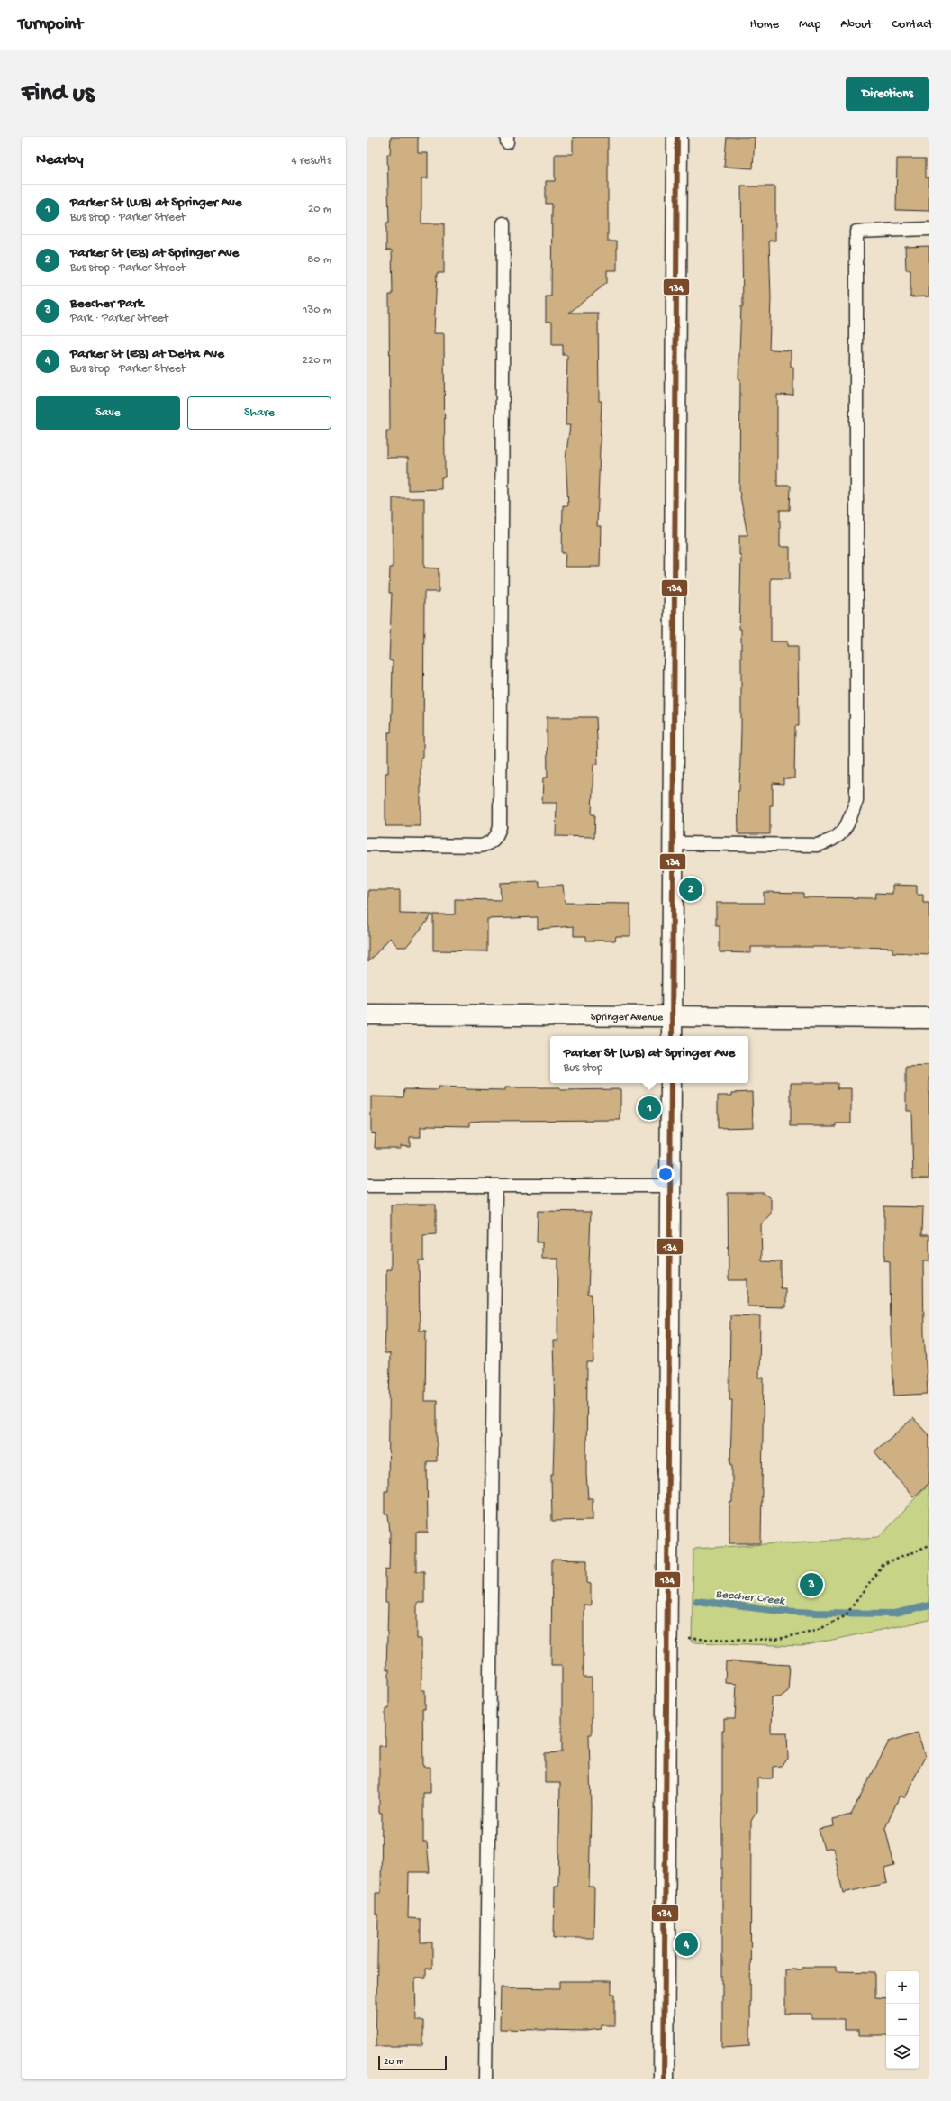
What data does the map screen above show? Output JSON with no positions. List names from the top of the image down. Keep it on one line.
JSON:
{"streets":{"street":["Springer Avenue"]},"water":["Beecher Creek"],"lines":["transit line 134"],"scale_bar":"20 m","page":{"header":"Turnpoint","nav":["Home","Map","About","Contact"],"buttons":["Directions",["Save","Share"]],"title":"Find us","heading":["Nearby","4 results"],"list":[{"mark":"1","name":"Parker St (WB) at Springer Ave","note":"Bus stop · Parker Street","value":"20 m"},{"mark":"2","name":"Parker St (EB) at Springer Ave","note":"Bus stop · Parker Street","value":"80 m"},{"mark":"3","name":"Beecher Park","note":"Park · Parker Street","value":"130 m"},{"mark":"4","name":"Parker St (EB) at Delta Ave","note":"Bus stop · Parker Street","value":"220 m"}],"pins":["2","1","3","4"],"popup":["Parker St (WB) at Springer Ave","Bus stop"],"map_buttons":["+","−"],"scale":"20 m"}}
